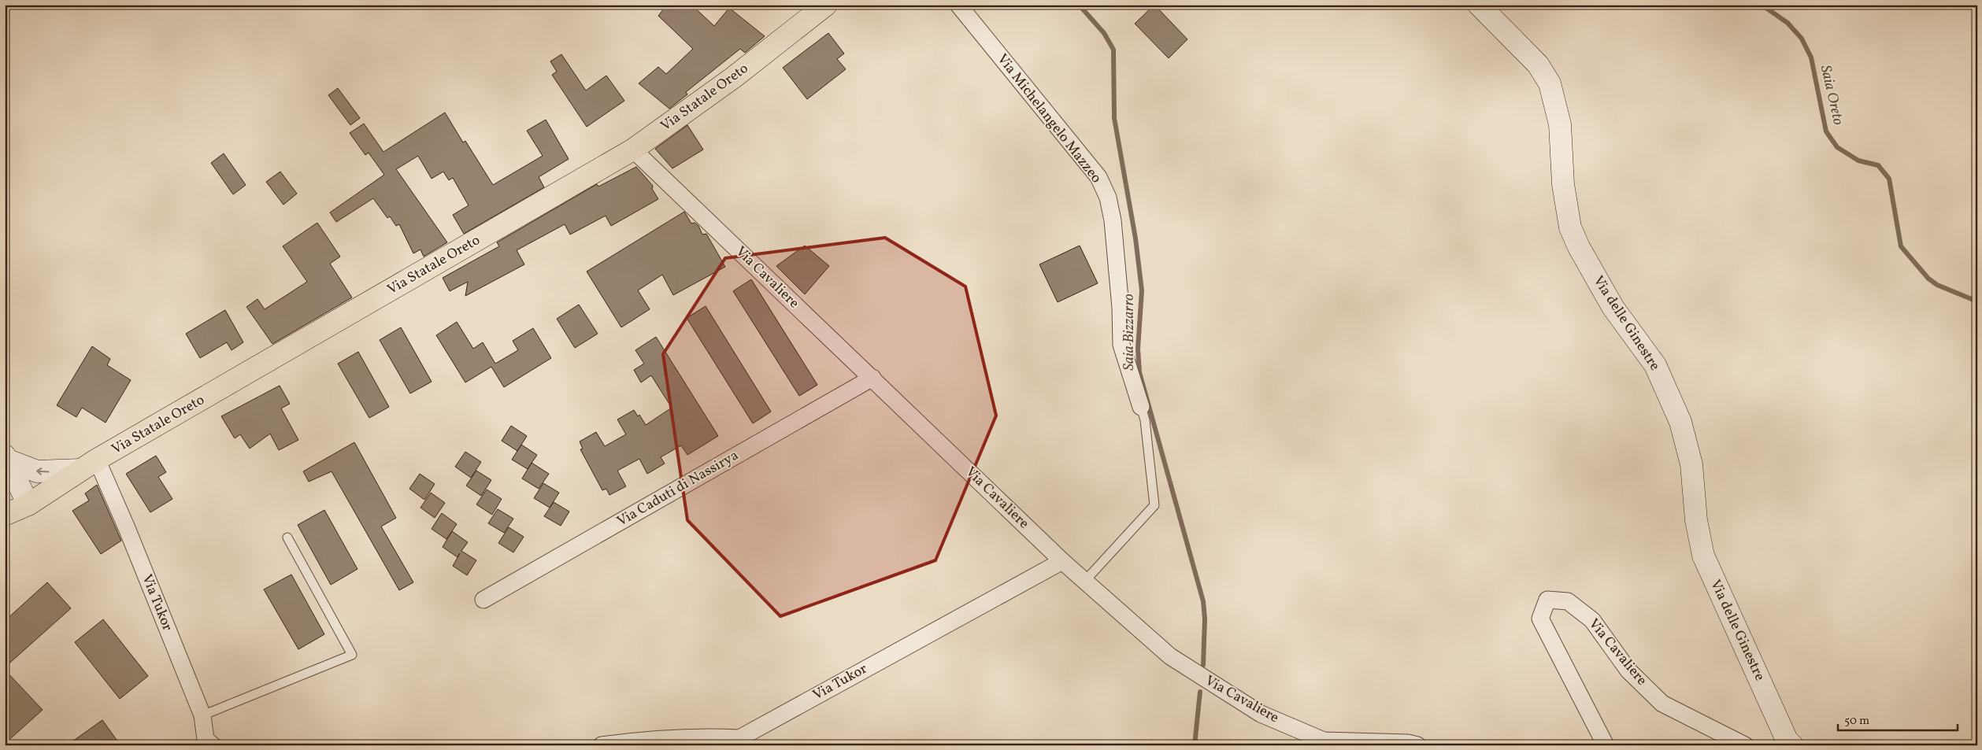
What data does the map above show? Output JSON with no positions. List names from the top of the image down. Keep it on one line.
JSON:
{"streets":{"main road":["Via Statale Oreto"],"street":["Via Michelangelo Mazzeo","Via Cavaliere","Via delle Ginestre","Via Caduti di Nassirya","Via Tukor"]},"crossings":[["Via Statale Oreto","Via Cavaliere"],["Via Statale Oreto","Via Tukor"],["Via Cavaliere","Via Caduti di Nassirya"],["Via Cavaliere","Via Tukor"]],"water":["Saia Oreto","Saia Bizzarro"],"scale_bar":"50 m"}
